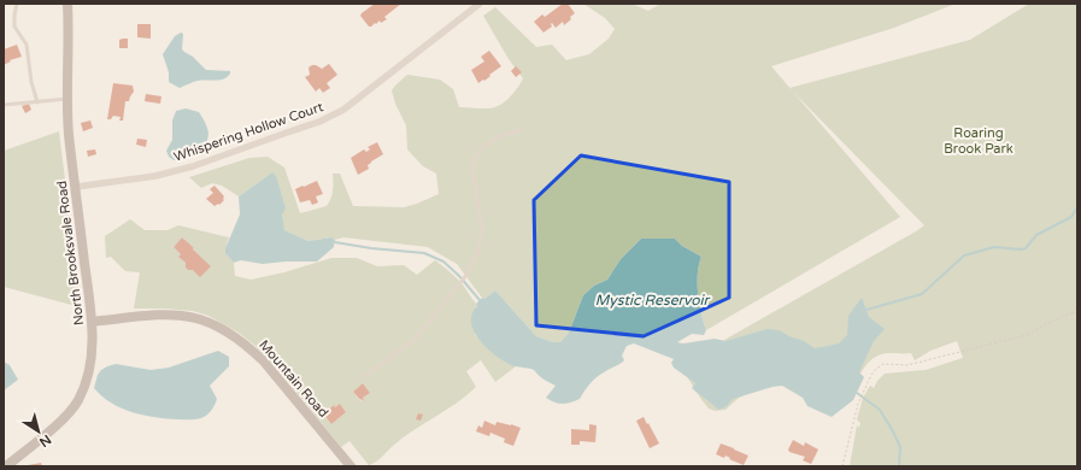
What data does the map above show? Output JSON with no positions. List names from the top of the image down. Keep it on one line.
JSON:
{"streets":{"main road":["North Brooksvale Road","Mountain Road"],"street":["Whispering Hollow Court"]},"crossings":[["Whispering Hollow Court","North Brooksvale Road"],["North Brooksvale Road","Mountain Road"]],"water":["Mystic Reservoir"],"parks":["Roaring Brook Park"],"north":"bottom right"}
